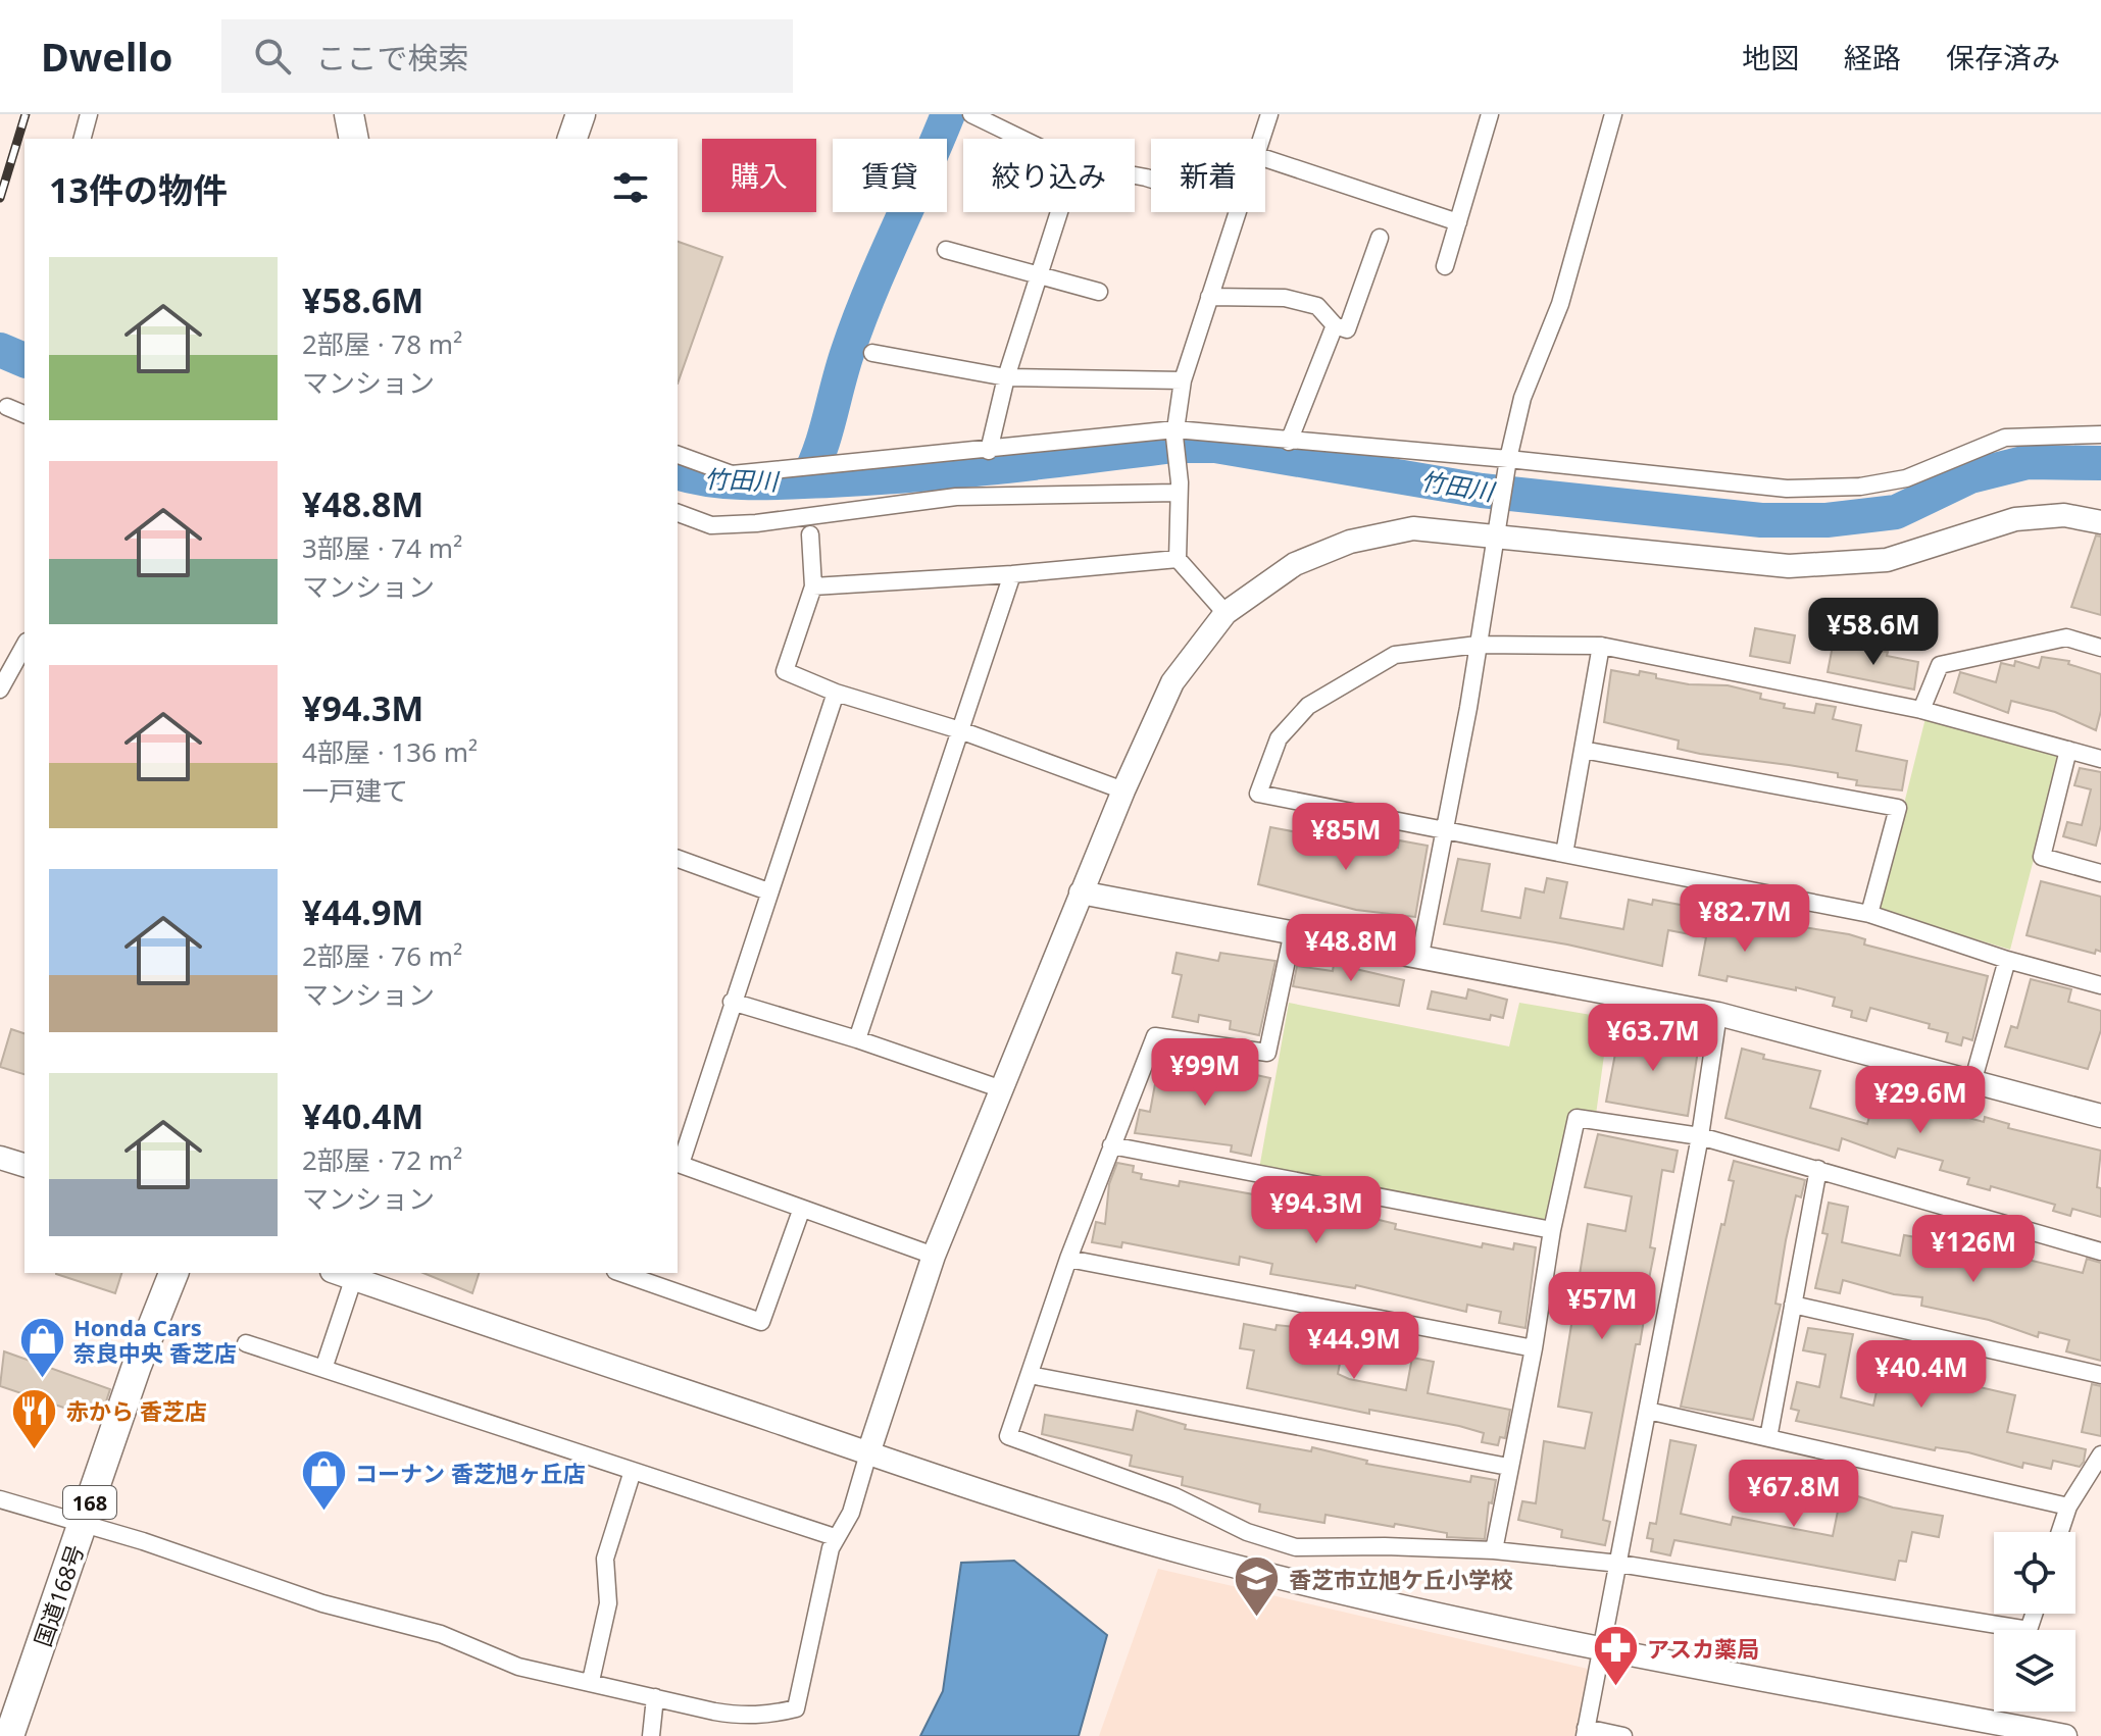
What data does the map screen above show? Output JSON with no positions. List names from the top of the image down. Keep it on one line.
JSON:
{"streets":{"highway":["168","国道168号"]},"water":["竹田川"],"places":{"shop":["Honda Cars 奈良中央 香芝店","コーナン 香芝旭ヶ丘店"],"restaurant":["赤から 香芝店"],"school or university":["香芝市立旭ケ丘小学校"],"pharmacy":["アスカ薬局"]},"page":{"header":"Dwello","search":"ここで検索","nav":["地図","経路","保存済み"],"chip":["購入","賃貸","絞り込み","新着"],"heading":"13件の物件","list":[{"name":"¥58.6M","note":"2部屋 · 78 m² · マンション"},{"name":"¥48.8M","note":"3部屋 · 74 m² · マンション"},{"name":"¥94.3M","note":"4部屋 · 136 m² · 一戸建て"},{"name":"¥44.9M","note":"2部屋 · 76 m² · マンション"},{"name":"¥40.4M","note":"2部屋 · 72 m² · マンション"}],"price":["¥58.6M","¥85M","¥82.7M","¥48.8M","¥63.7M","¥99M","¥29.6M","¥94.3M","¥126M","¥57M","¥44.9M","¥40.4M","¥67.8M"]}}
